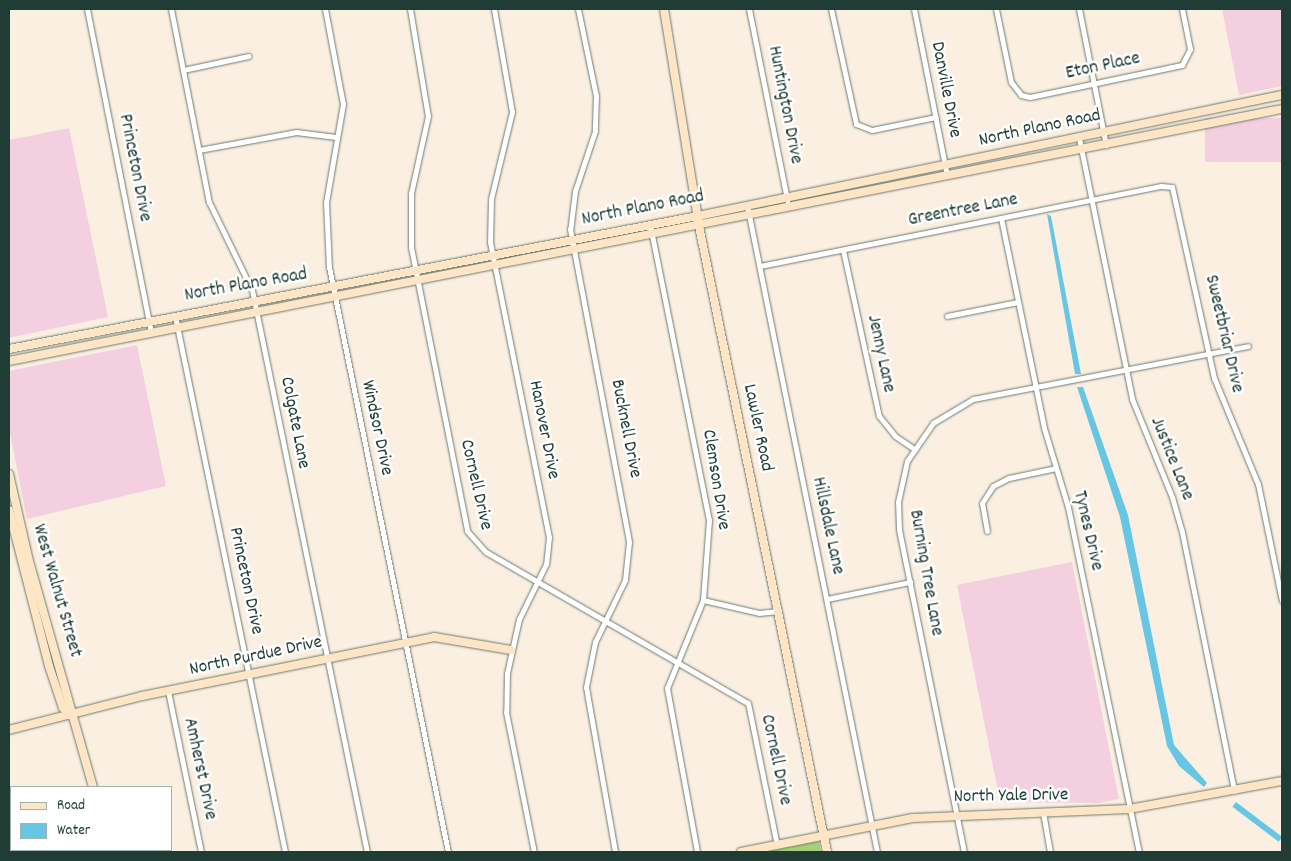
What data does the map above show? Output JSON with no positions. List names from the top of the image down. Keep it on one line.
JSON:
{"streets":{"main road":["North Plano Road","Lawler Road","West Walnut Street","North Purdue Drive","North Yale Drive"],"street":["Eton Place","Danville Drive","Huntington Drive","Princeton Drive","Greentree Lane","Sweetbriar Drive","Jenny Lane","Colgate Lane","Windsor Drive","Bucknell Drive","Hanover Drive","Justice Lane","Clemson Drive","Cornell Drive","Hillsdale Lane","Tynes Drive","Burning Tree Lane","Amherst Drive"]},"crossings":[["Danville Drive","North Plano Road"],["Huntington Drive","North Plano Road"],["North Plano Road","Princeton Drive"],["North Plano Road","Colgate Lane"],["North Plano Road","Windsor Drive"],["North Plano Road","Lawler Road"],["North Plano Road","Bucknell Drive"],["North Plano Road","Hanover Drive"],["North Plano Road","Justice Lane"],["North Plano Road","Clemson Drive"],["North Plano Road","Cornell Drive"],["North Plano Road","Hillsdale Lane"],["Princeton Drive","North Purdue Drive"],["Greentree Lane","Sweetbriar Drive"],["Greentree Lane","Jenny Lane"],["Greentree Lane","Justice Lane"],["Greentree Lane","Hillsdale Lane"],["Greentree Lane","Tynes Drive"],["Sweetbriar Drive","Burning Tree Lane"],["Jenny Lane","Burning Tree Lane"],["Colgate Lane","North Purdue Drive"],["Windsor Drive","North Purdue Drive"],["Lawler Road","North Yale Drive"],["Bucknell Drive","Cornell Drive"],["Hanover Drive","Cornell Drive"],["Hanover Drive","North Purdue Drive"],["Justice Lane","Burning Tree Lane"],["Justice Lane","North Yale Drive"],["Clemson Drive","Cornell Drive"],["Cornell Drive","North Yale Drive"],["Hillsdale Lane","North Yale Drive"],["Tynes Drive","Burning Tree Lane"],["Tynes Drive","North Yale Drive"],["Burning Tree Lane","North Yale Drive"],["West Walnut Street","North Purdue Drive"],["North Purdue Drive","Amherst Drive"]],"legend":["Road","Water"]}
